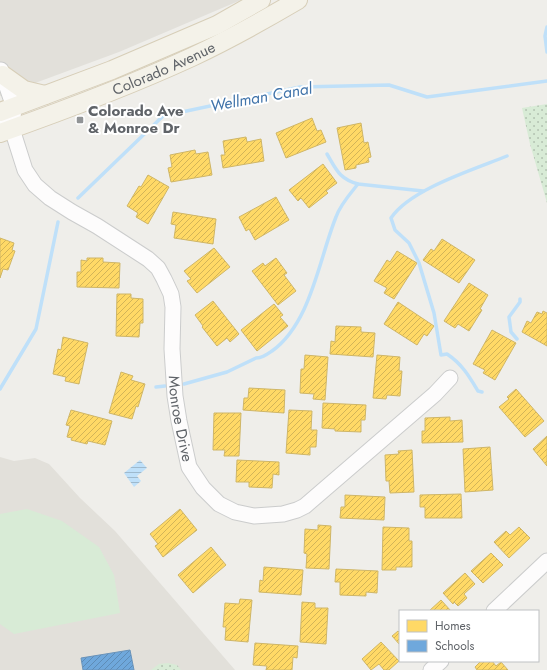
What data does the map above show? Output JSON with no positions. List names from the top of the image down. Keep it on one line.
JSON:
{"streets":{"main road":["Colorado Avenue"],"street":["Monroe Drive"]},"crossings":[["Colorado Avenue","Monroe Drive"]],"water":["Wellman Canal"],"places":{"transit":["Colorado Ave & Monroe Dr"]},"legend":["Homes","Schools"]}
